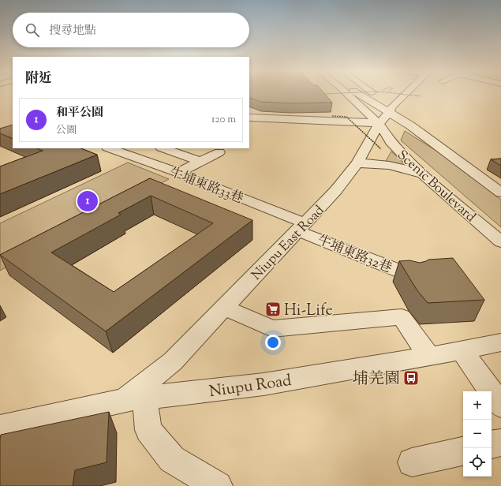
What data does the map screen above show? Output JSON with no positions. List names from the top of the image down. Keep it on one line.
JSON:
{"streets":{"street":["牛埔東路33巷","Scenic Boulevard","Niupu East Road","牛埔東路32巷","Niupu Road"]},"crossings":[["牛埔東路33巷","Niupu East Road"],["牛埔東路33巷","牛埔東路32巷"],["Scenic Boulevard","Niupu East Road"],["Niupu East Road","牛埔東路32巷"],["Niupu East Road","Niupu Road"]],"places":{"supermarket":["Hi-Life"],"bus stop":["埔羌園"]},"page":{"search":"搜尋地點","heading":"附近","list":[{"mark":"1","name":"和平公園","note":"公園","value":"120 m"}],"pins":"1","map_buttons":["+","−"]}}
